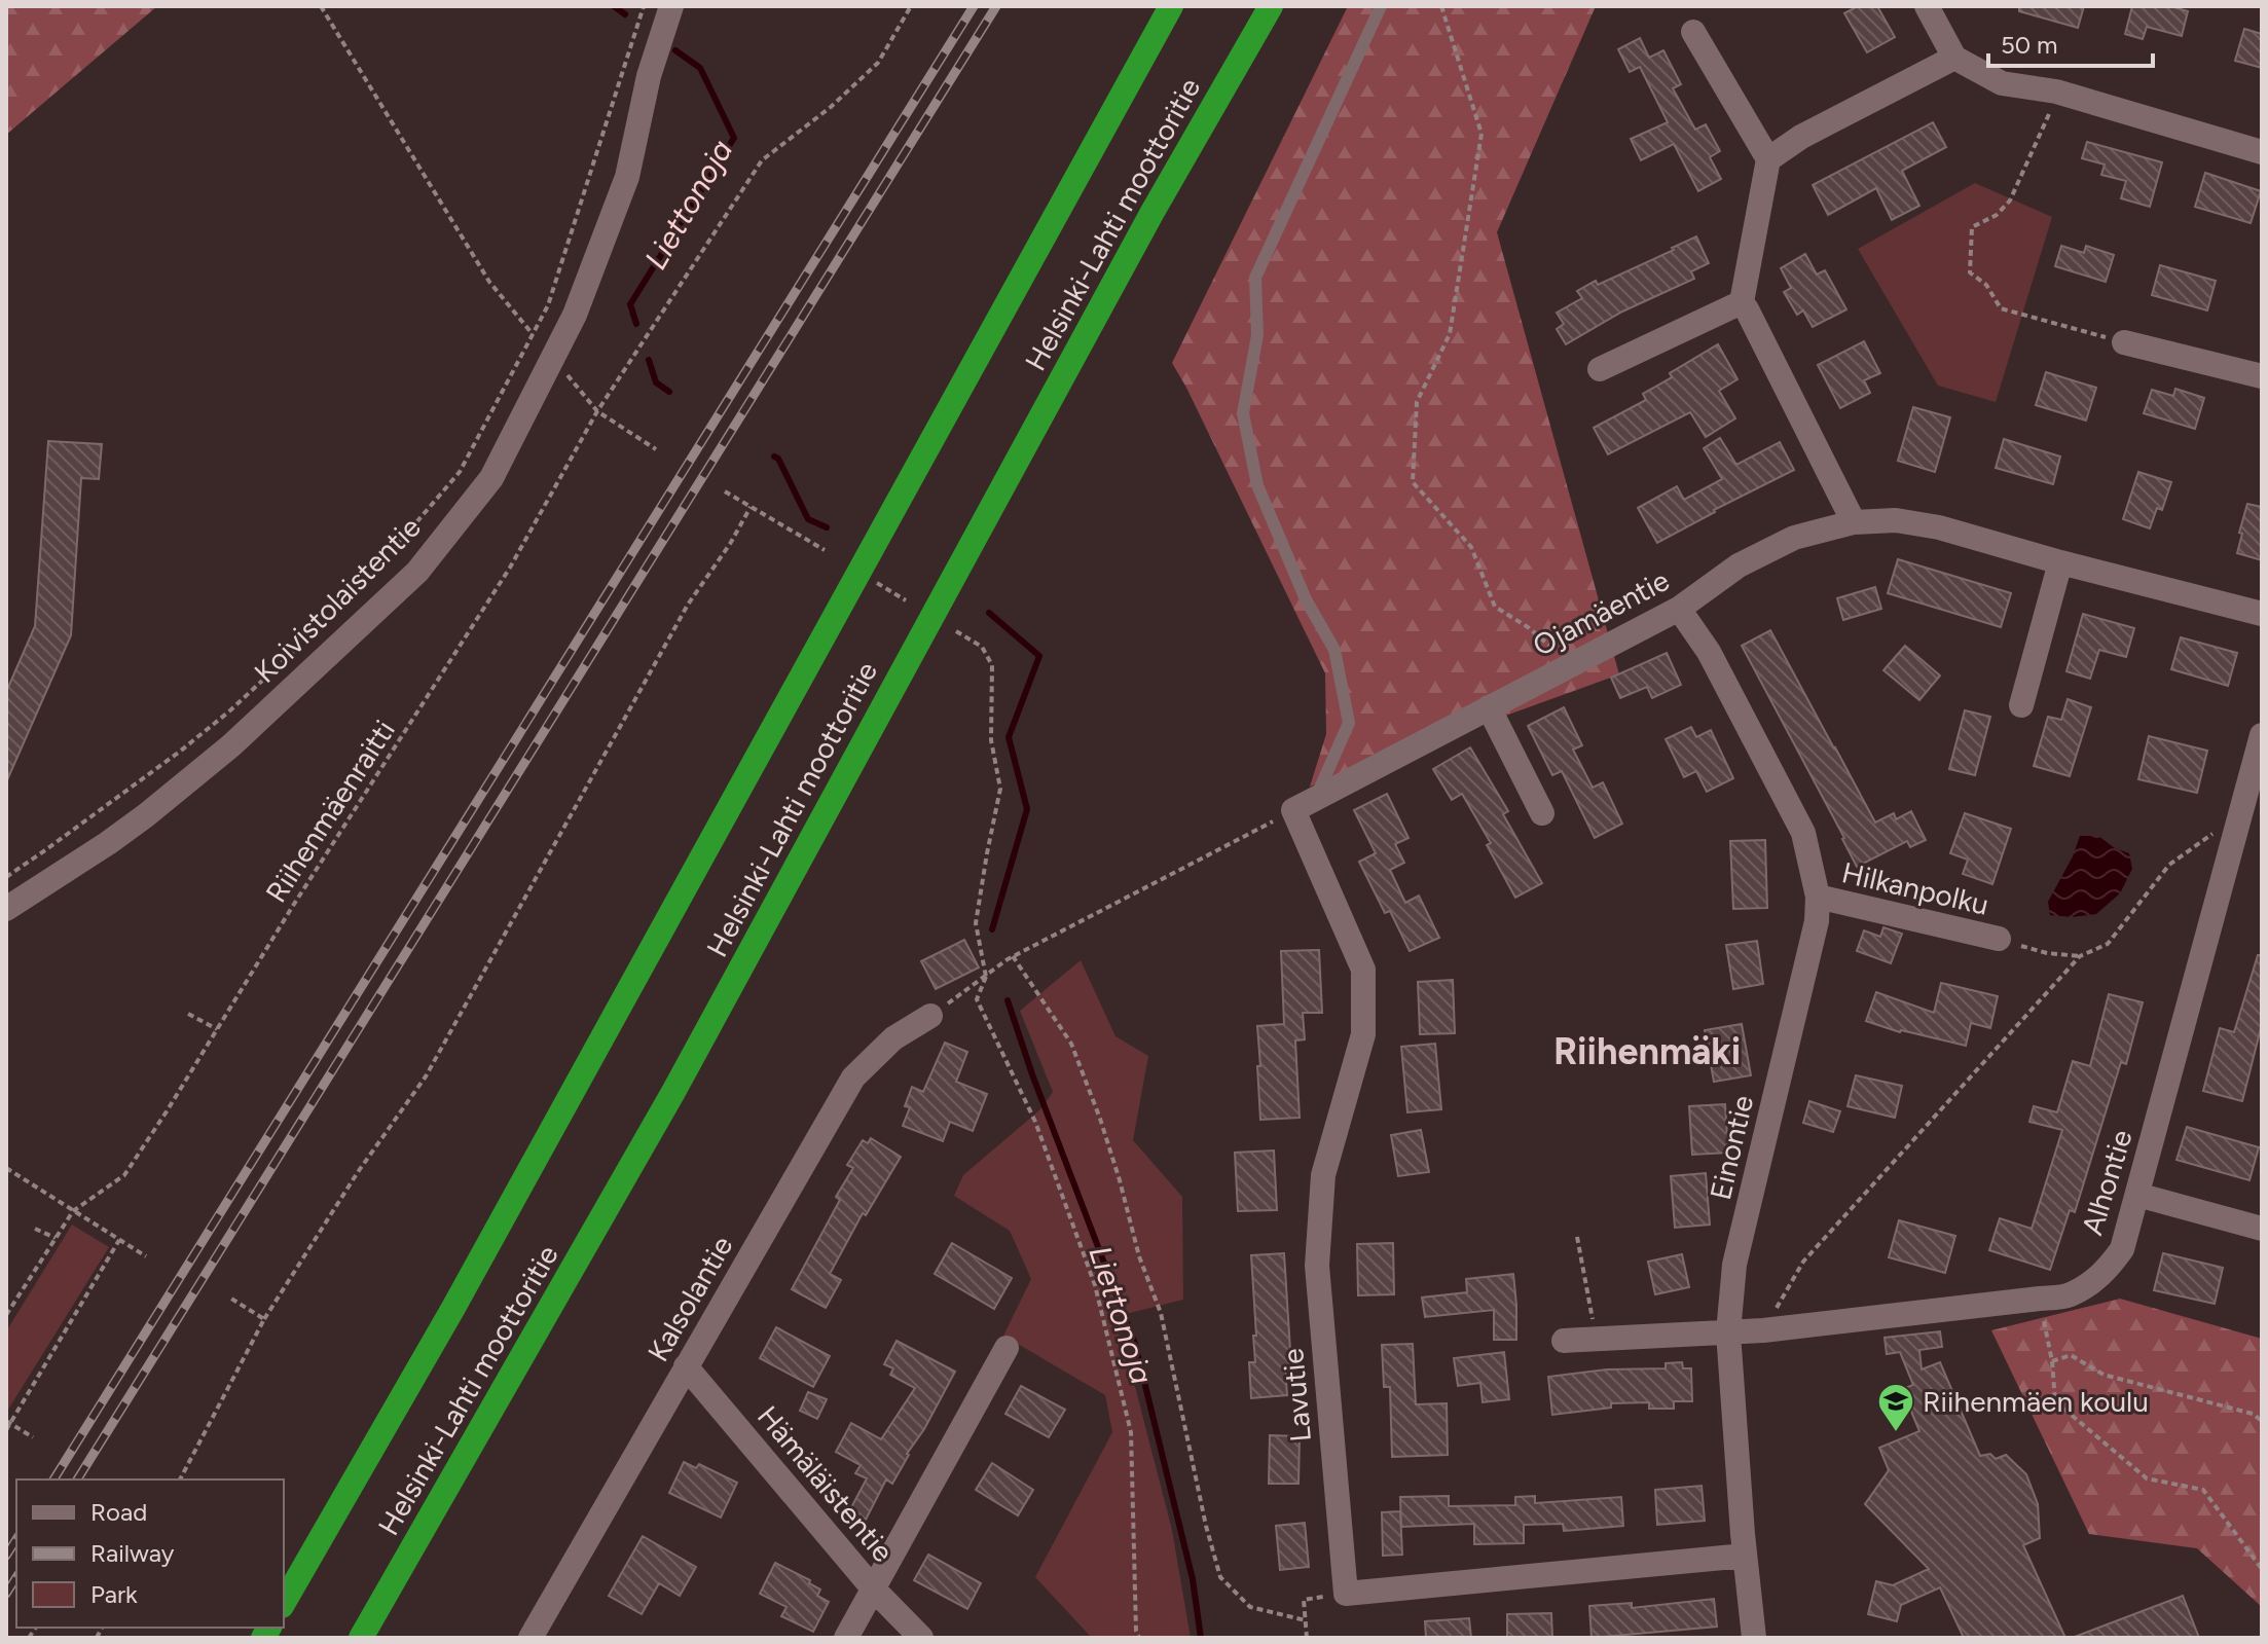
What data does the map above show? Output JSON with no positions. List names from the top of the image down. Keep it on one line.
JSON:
{"streets":{"highway":["Helsinki-Lahti moottoritie"],"street":["Koivistolaistentie","Ojamäentie","Hilkanpolku","Einontie","Alhontie","Kalsolantie","Lavutie","Hämäläistentie"],"path":["Riihenmäenraitti"]},"crossings":[["Ojamäentie","Einontie"],["Ojamäentie","Lavutie"],["Hilkanpolku","Einontie"],["Einontie","Alhontie"],["Kalsolantie","Hämäläistentie"]],"districts":["Riihenmäki"],"water":["Liettonoja"],"places":{"school or university":["Riihenmäen koulu"]},"legend":["Road","Railway","Park"],"scale_bar":"50 m"}
